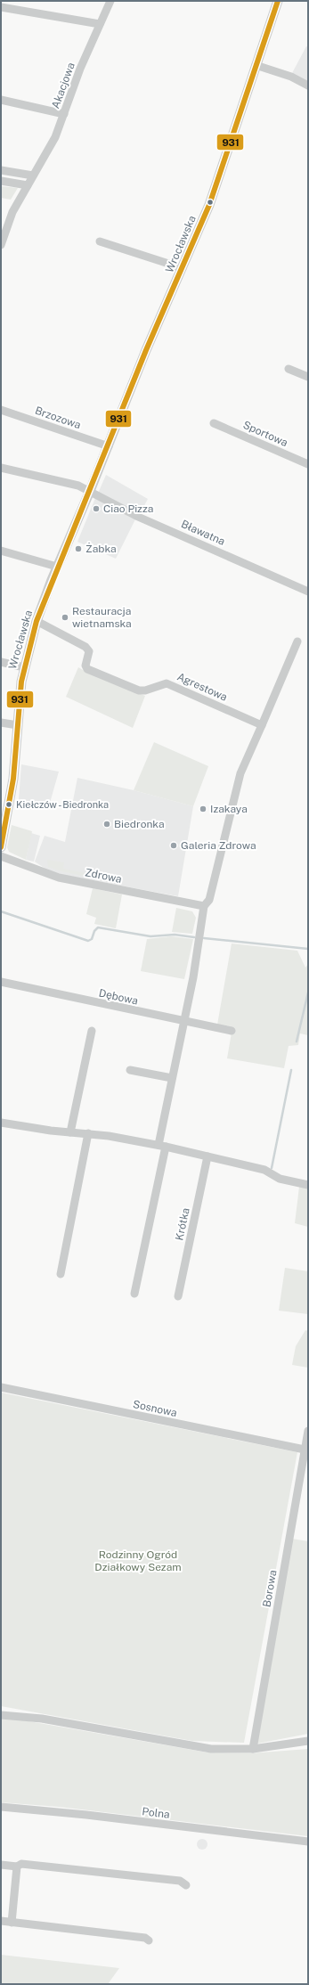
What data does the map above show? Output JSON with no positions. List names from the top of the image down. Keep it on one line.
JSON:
{"streets":{"street":["Akacjowa","Wrocławska","Brzozowa","Sportowa","Bławatna","Agrestowa","Zdrowa","Dębowa","Krótka","Sosnowa","Borowa","Polna"]},"crossings":[["Wrocławska","Brzozowa"],["Wrocławska","Bławatna"],["Wrocławska","Agrestowa"],["Sosnowa","Borowa"]],"parks":["Rodzinny Ogród Działkowy Sezam"],"places":["Ciao Pizza","Żabka","Restauracja wietnamska","Kiełczów - Biedronka","Izakaya","Biedronka","Galeria Zdrowa"],"lines":["transit line 931"]}
